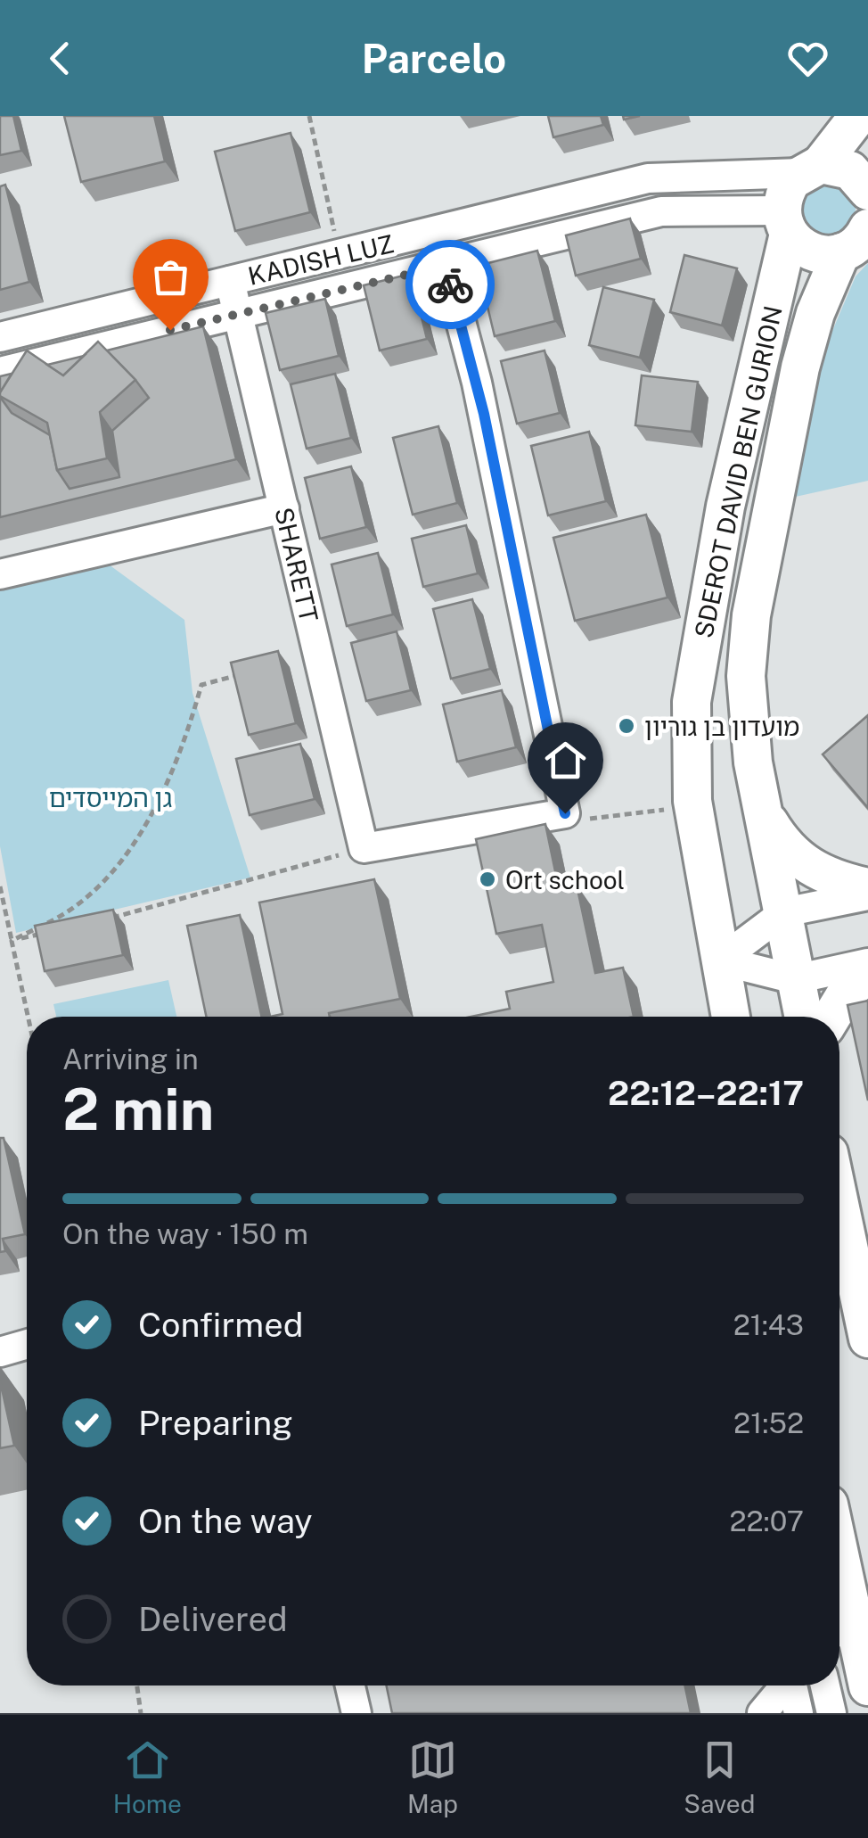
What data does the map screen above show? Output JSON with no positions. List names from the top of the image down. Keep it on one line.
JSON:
{"streets":{"main road":["SDEROT DAVID BEN GURION"],"street":["KADISH LUZ","SHARETT"]},"crossings":[["KADISH LUZ","SDEROT DAVID BEN GURION"],["KADISH LUZ","SHARETT"]],"parks":["גן המייסדים"],"places":["מועדון בן גוריון","Ort school"],"page":{"header":"Parcelo","heading":["2 min","Arriving in","22:12–22:17"],"bar":"On the way · 150 m","list":[["Confirmed","21:43"],["Preparing","21:52"],["On the way","22:07"],"Delivered"],"tabs":["Home","Map","Saved"]}}
